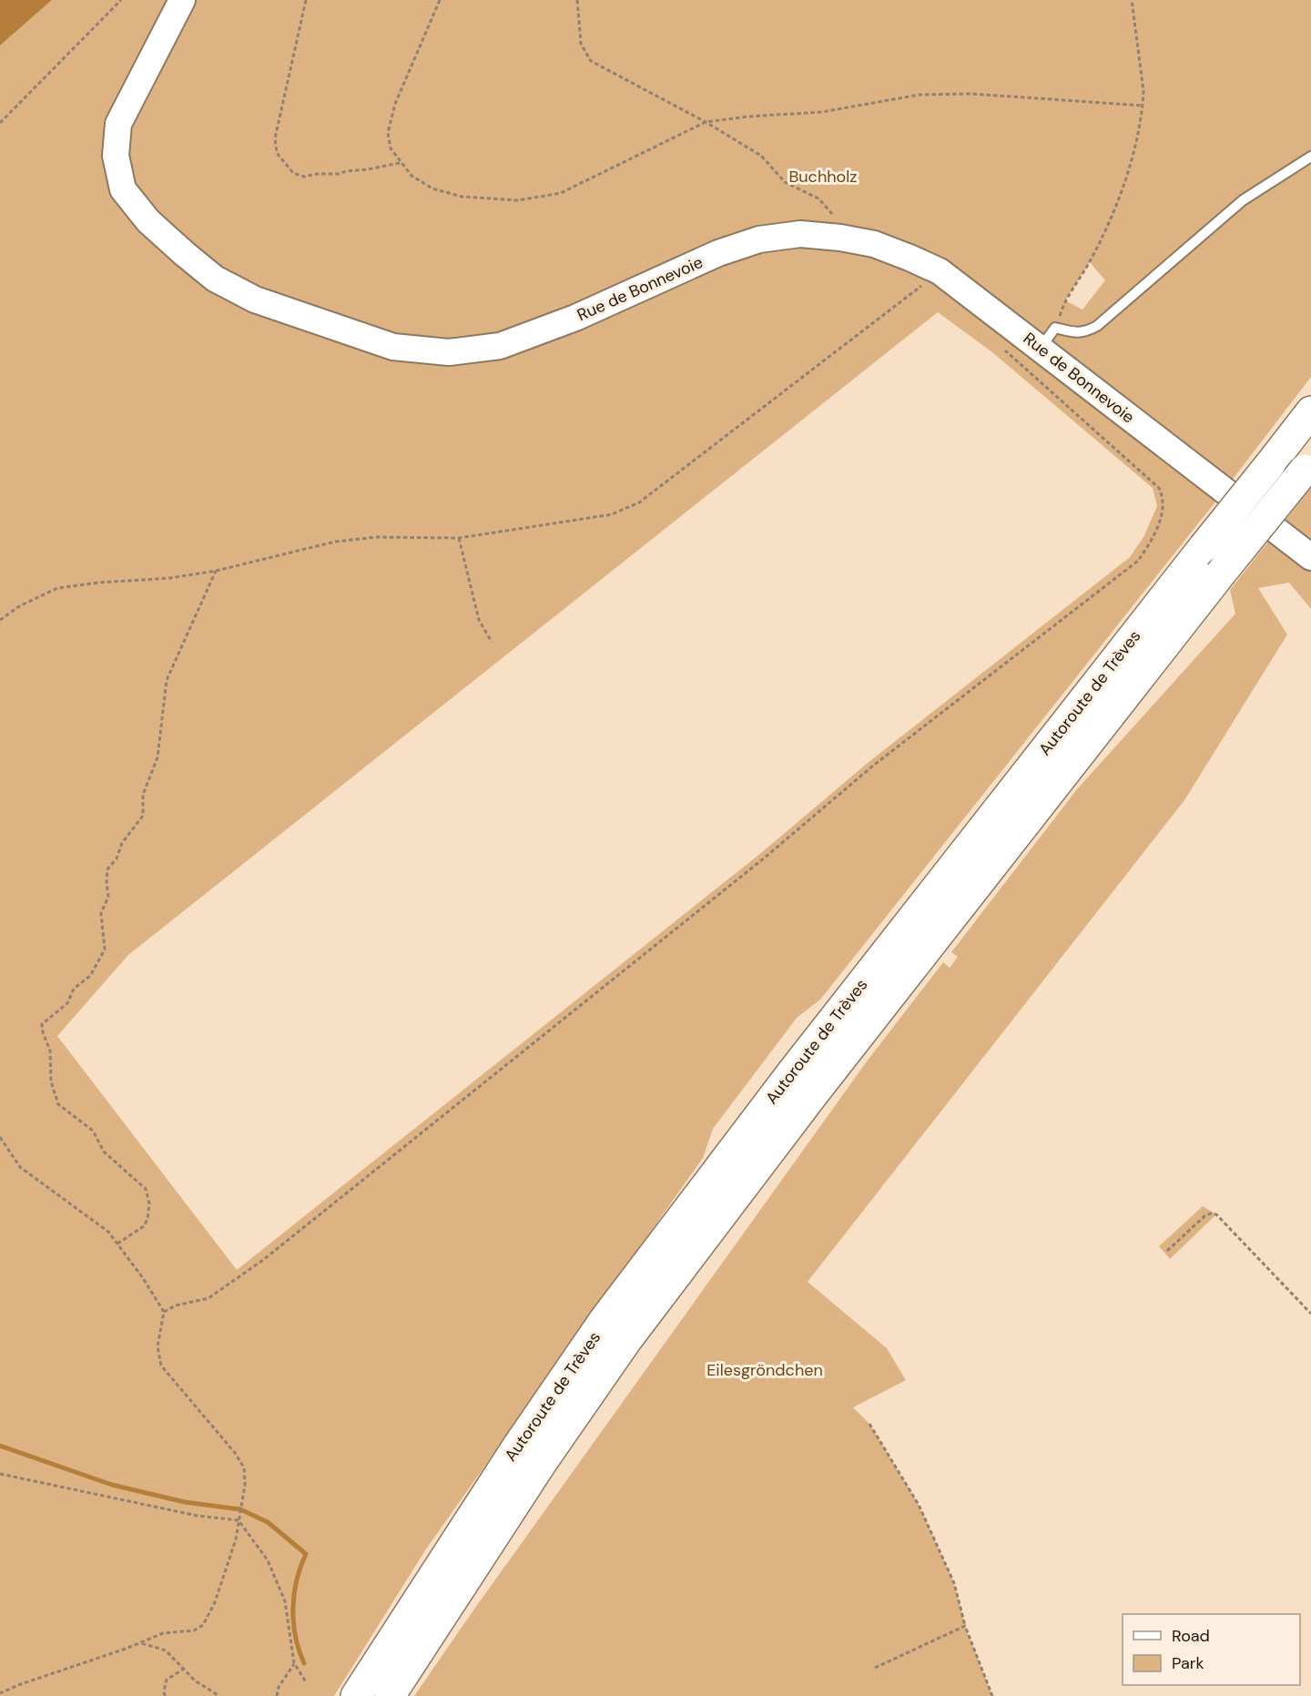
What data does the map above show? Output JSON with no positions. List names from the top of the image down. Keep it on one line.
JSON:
{"streets":{"highway":["Autoroute de Trèves"],"main road":["Rue de Bonnevoie"]},"parks":["Buchholz","Eilesgröndchen"],"legend":["Road","Park"]}
